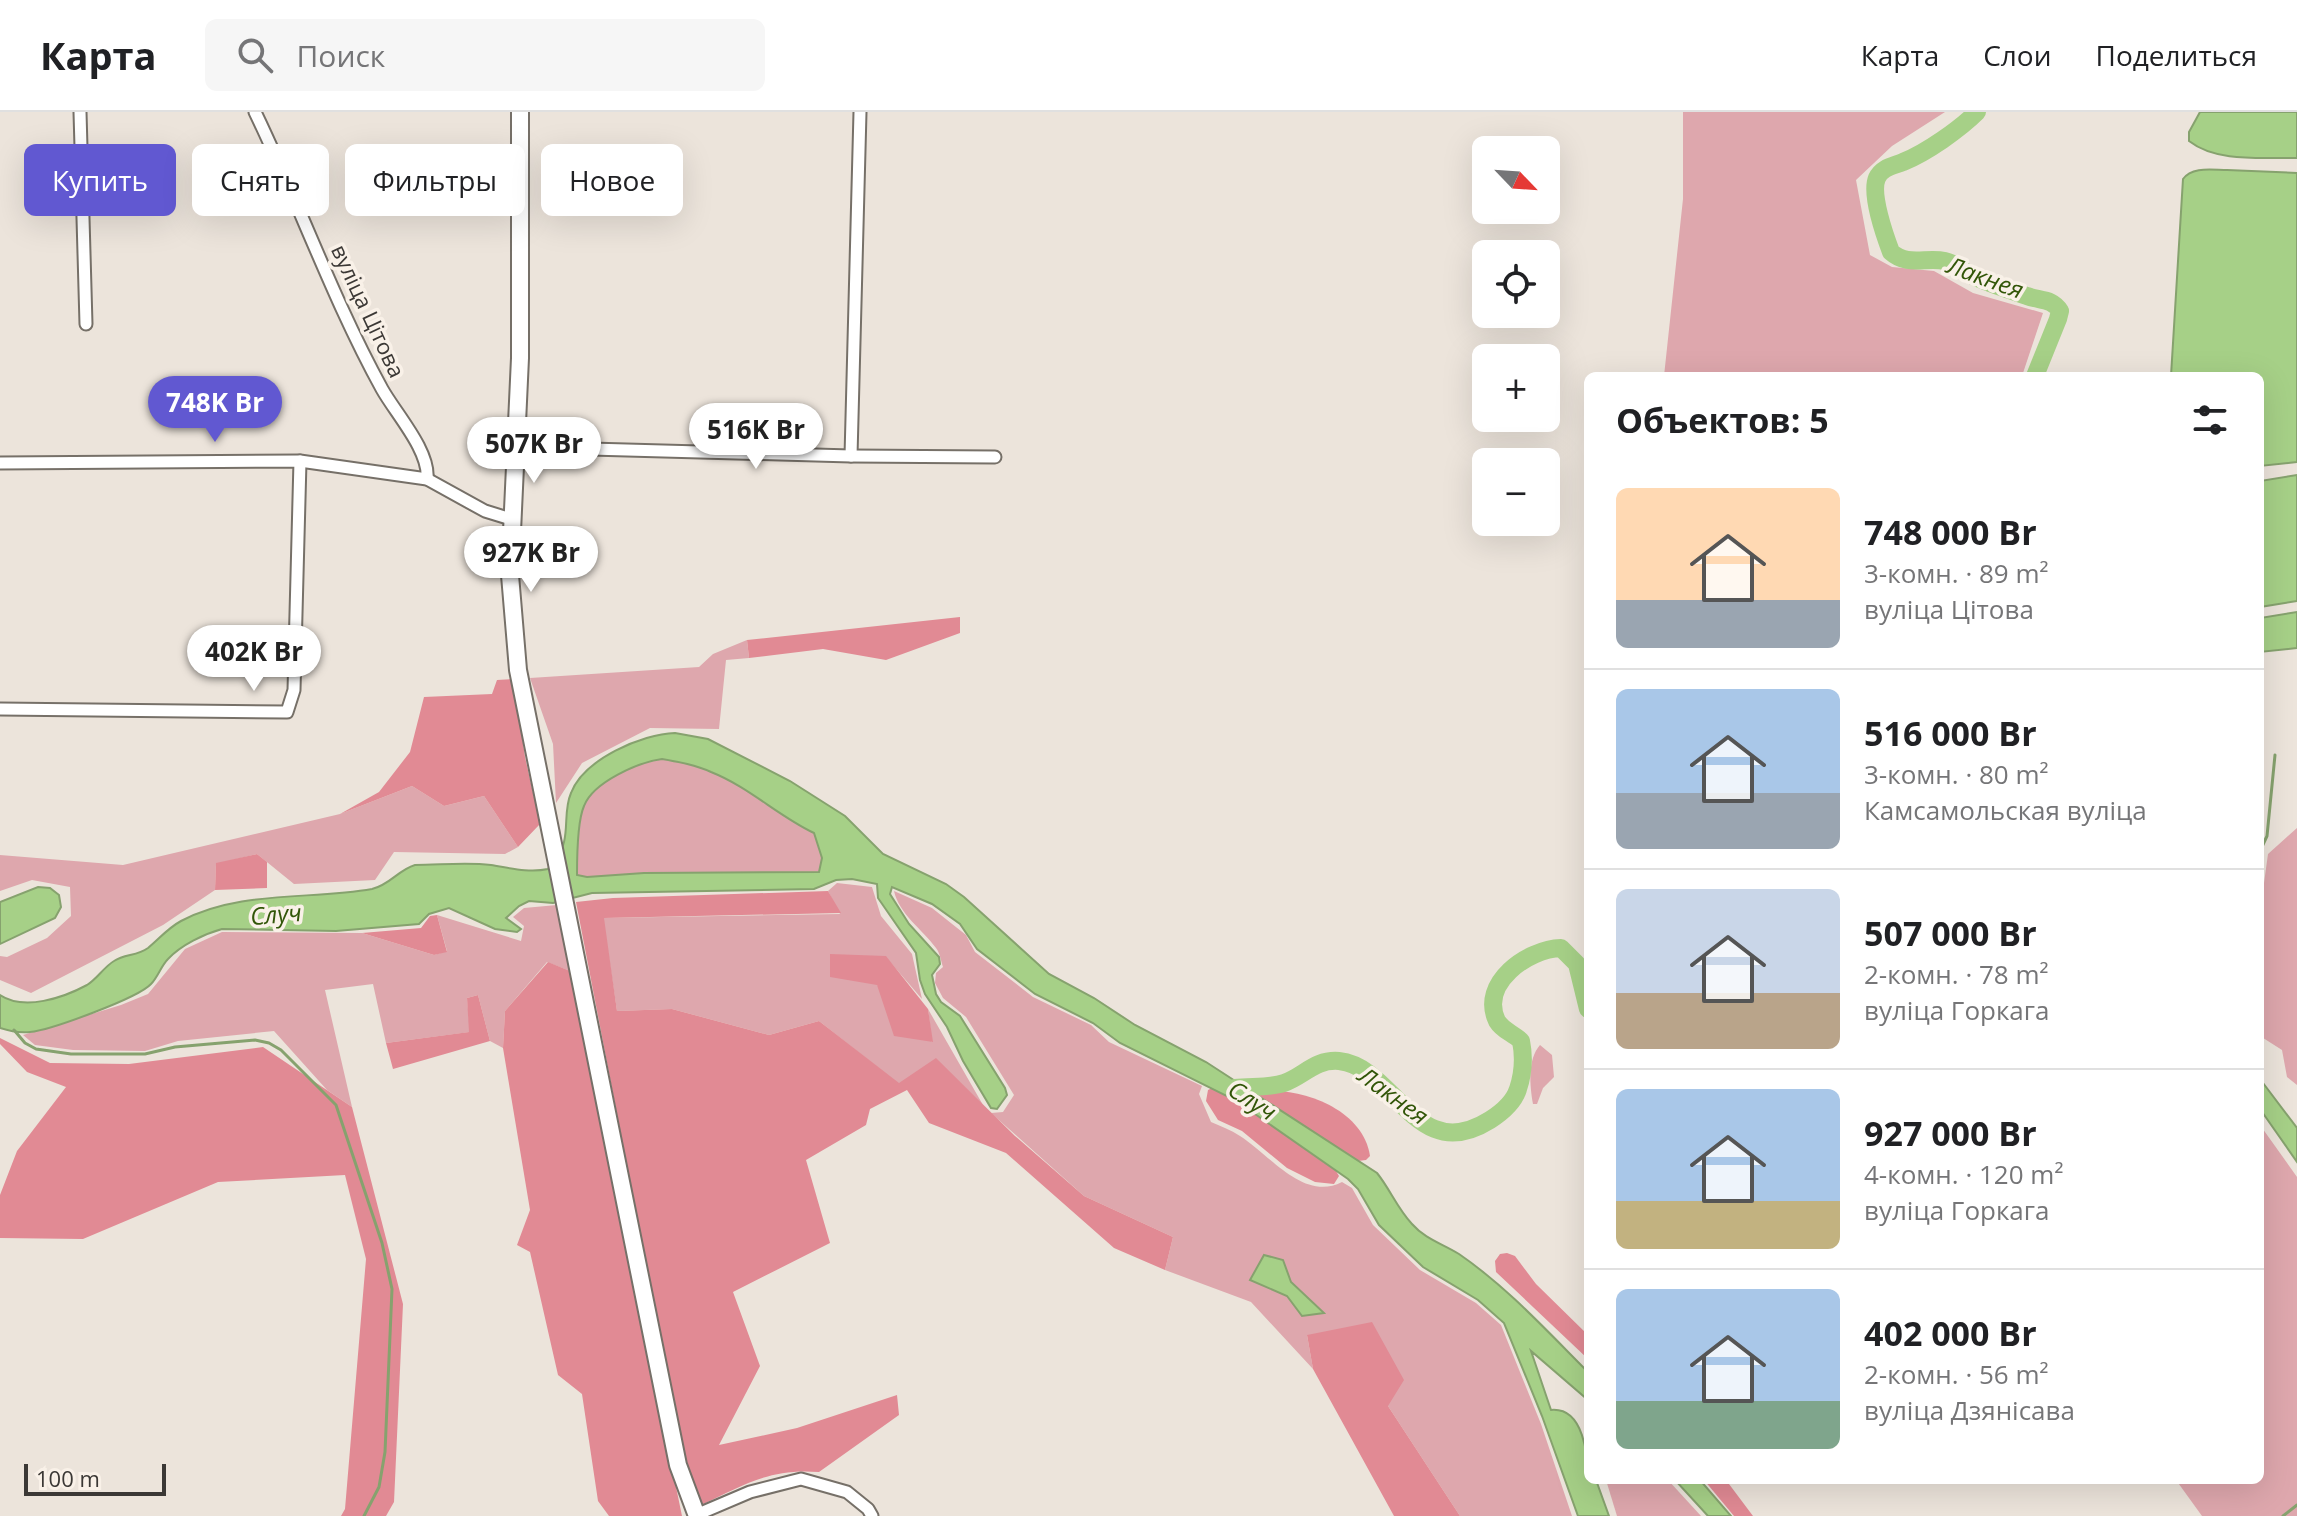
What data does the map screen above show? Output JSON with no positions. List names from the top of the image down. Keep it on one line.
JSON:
{"streets":{"street":["вуліца Цітова"]},"water":["Лакнея","Случ"],"scale_bar":"100 m","north":"bottom right","page":{"header":"Карта","search":"Поиск","nav":["Карта","Слои","Поделиться"],"map_buttons":["+","−"],"chip":["Купить","Снять","Фильтры","Новое"],"heading":"Объектов: 5","price":["748K Br","516K Br","507K Br","927K Br","402K Br"],"list":[{"name":"748 000 Br","note":"3-комн. · 89 m² · вуліца Цітова"},{"name":"516 000 Br","note":"3-комн. · 80 m² · Камсамольская вуліца"},{"name":"507 000 Br","note":"2-комн. · 78 m² · вуліца Горкага"},{"name":"927 000 Br","note":"4-комн. · 120 m² · вуліца Горкага"},{"name":"402 000 Br","note":"2-комн. · 56 m² · вуліца Дзянісава"}],"scale":"100 m"}}
